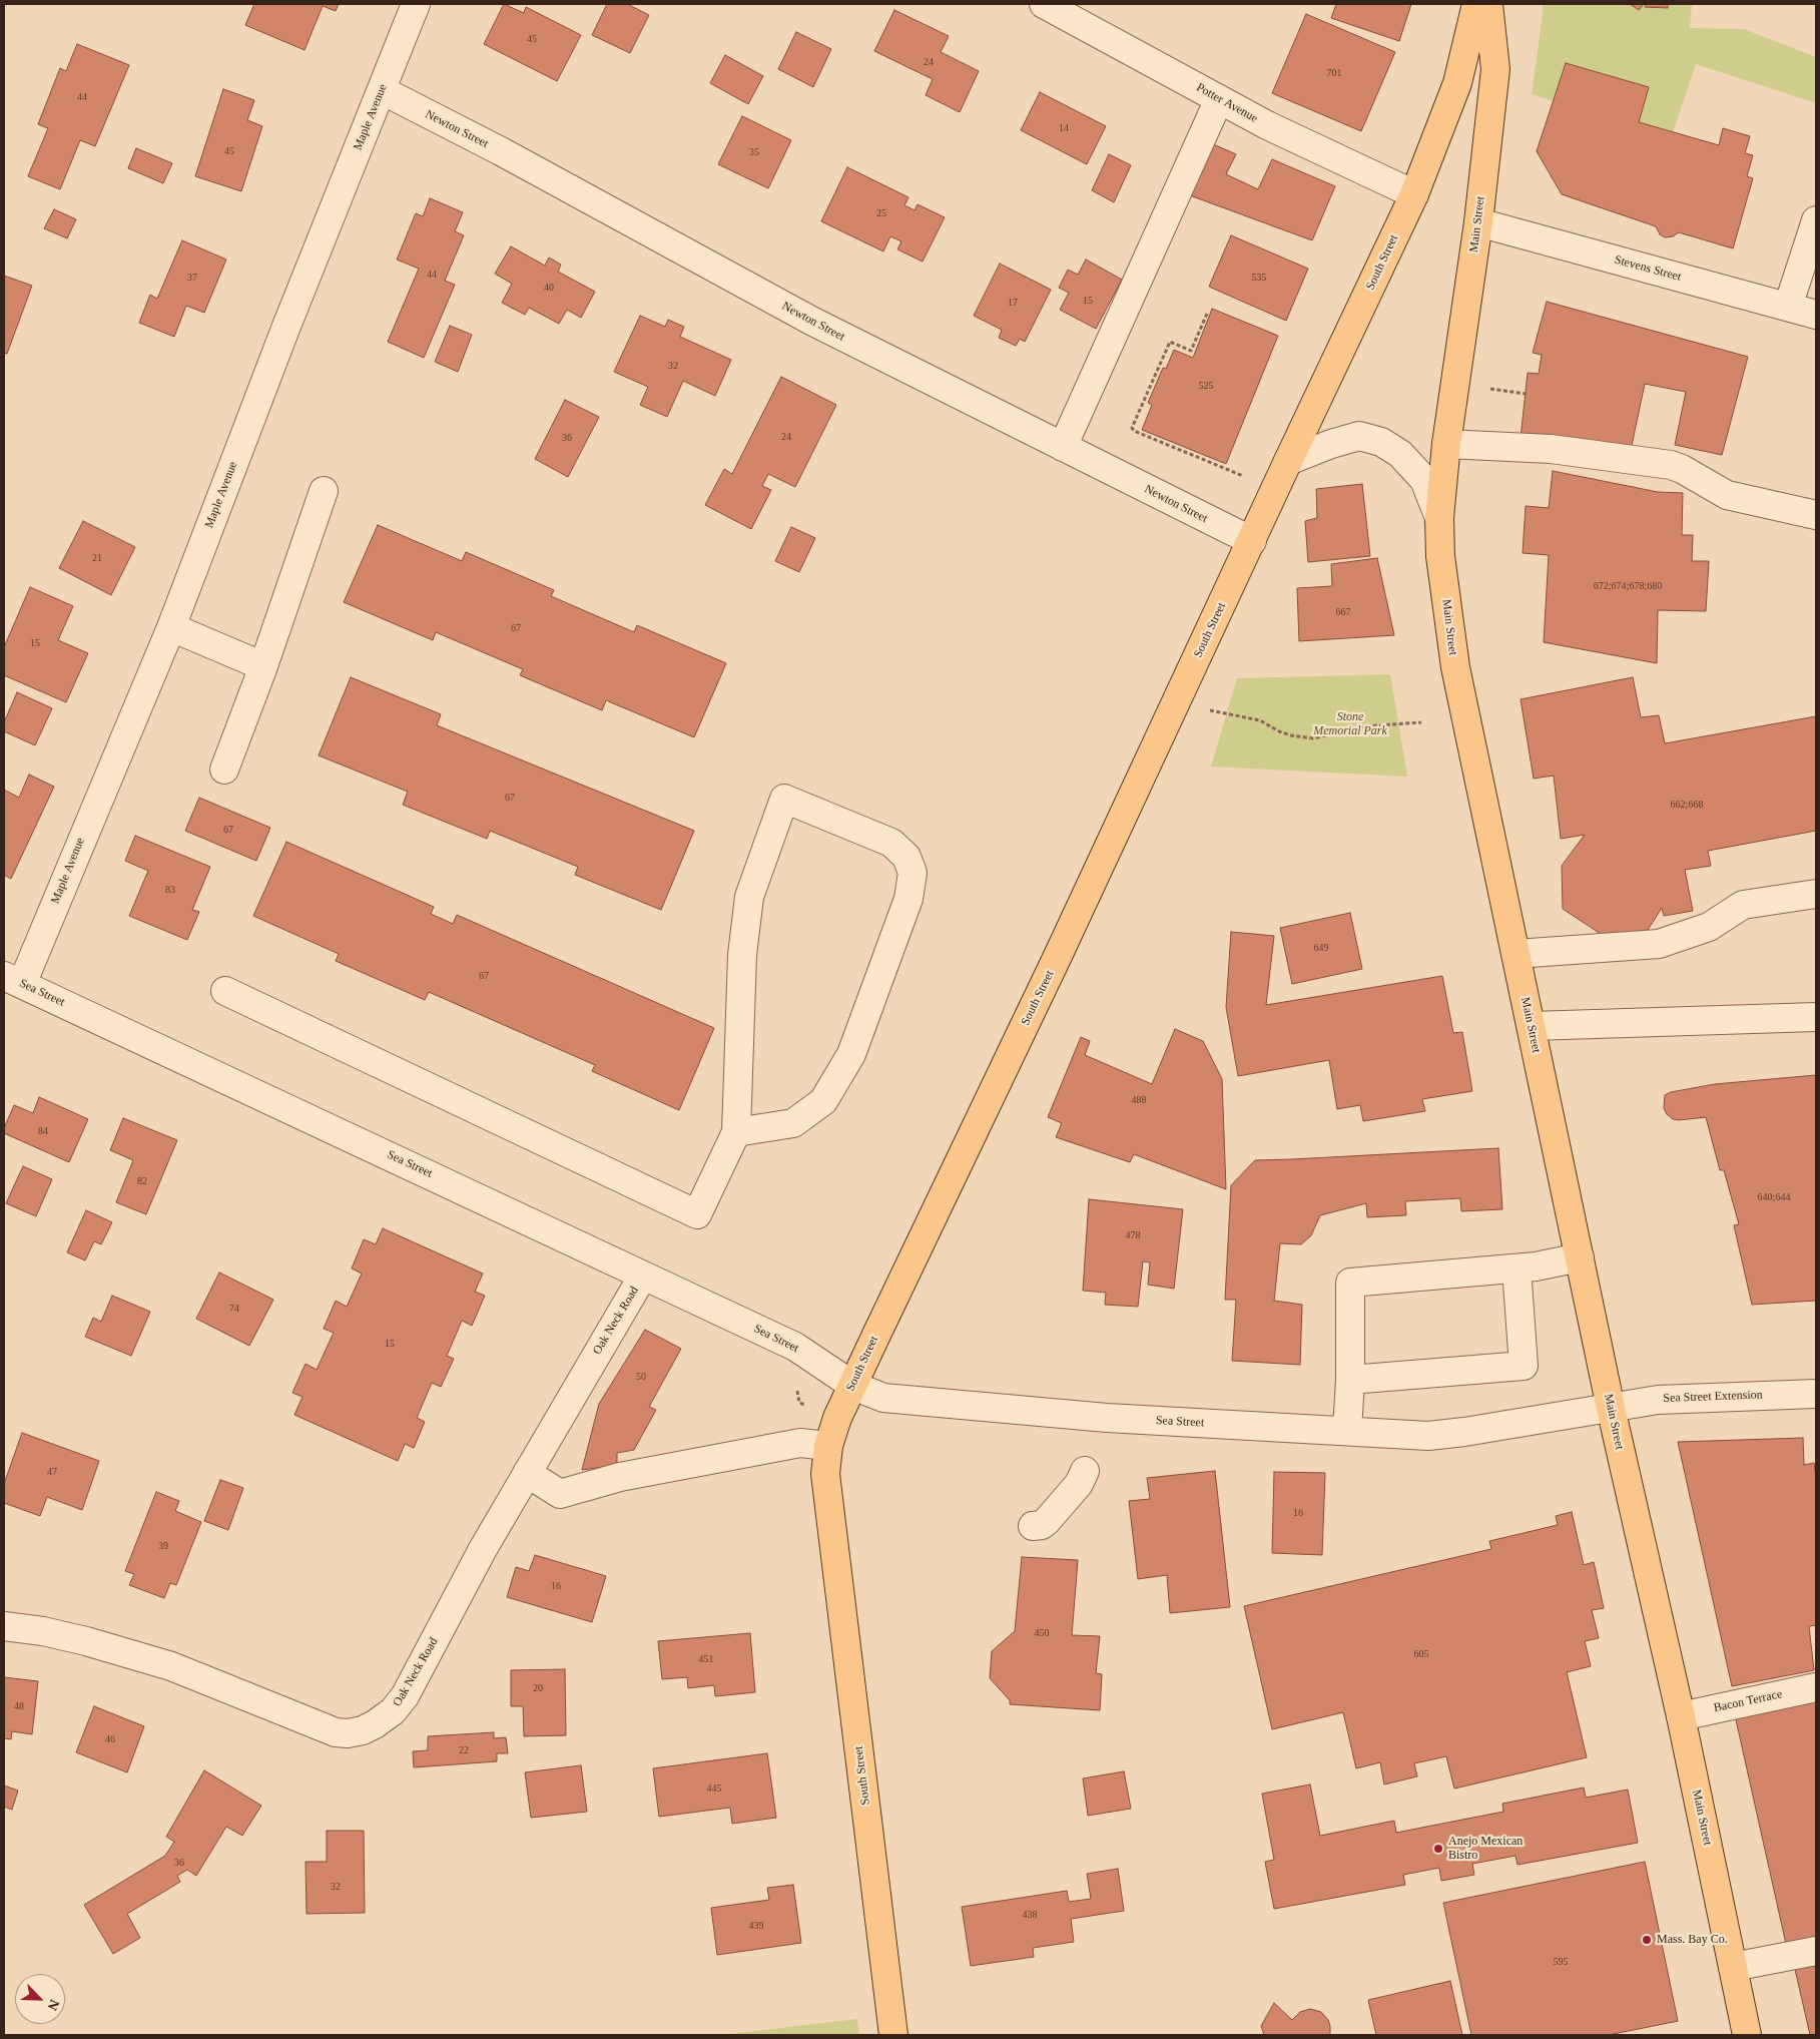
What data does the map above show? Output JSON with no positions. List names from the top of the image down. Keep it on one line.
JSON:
{"streets":{"main road":["Main Street","South Street"],"street":["Potter Avenue","Maple Avenue","Newton Street","Stevens Street","Sea Street","Oak Neck Road","Sea Street Extension","Bacon Terrace"]},"crossings":[["Potter Avenue","South Street"],["Maple Avenue","Newton Street"],["Maple Avenue","Sea Street"],["Newton Street","South Street"],["Main Street","Stevens Street"],["Main Street","Sea Street"],["Main Street","Sea Street Extension"],["Main Street","Bacon Terrace"],["South Street","Sea Street"],["Sea Street","Oak Neck Road"],["Sea Street","Sea Street Extension"]],"parks":["Stone Memorial Park"],"places":["Anejo Mexican Bistro","Mass. Bay Co."],"house_numbers":["45","24","701","44","14","45","35","25","44","37","535","40","15","17","32","525","24","36","21","672;674;678;680","667","67","15","67","662;668","67","83","649","67","488","84","82","640;644","478","74","15","50","47","16","39","16","450","605","451","20","48","46","22","445","36","32","438","439","595"],"north":"bottom right"}
